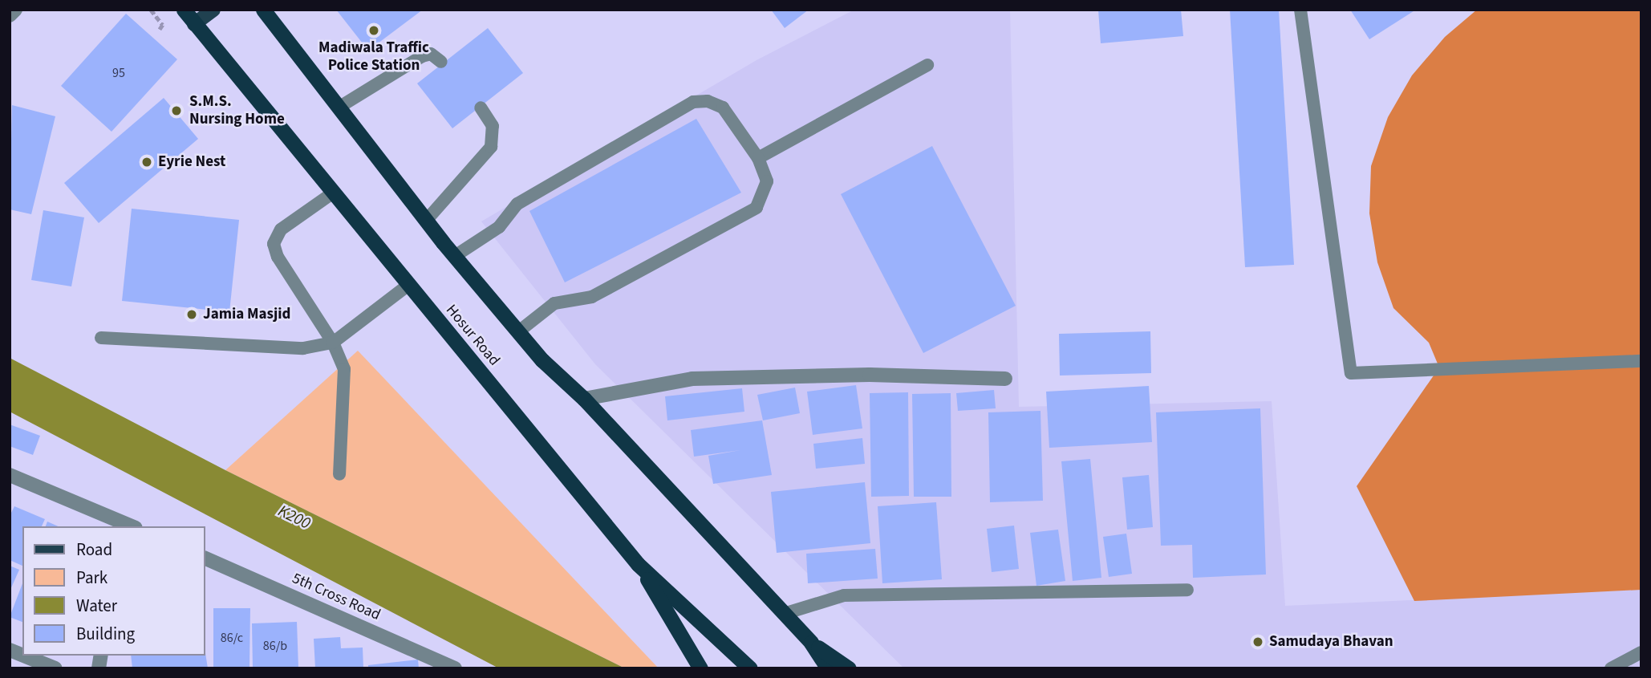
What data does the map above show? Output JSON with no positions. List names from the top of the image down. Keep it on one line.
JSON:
{"streets":{"highway":["Hosur Road"],"street":["5th Cross Road"]},"water":["K200"],"places":["Madiwala Traffic Police Station","S.M.S. Nursing Home","Eyrie Nest","Jamia Masjid","Samudaya Bhavan"],"house_numbers":["95","86/c","86/b"],"legend":["Road","Park","Water","Building"]}
